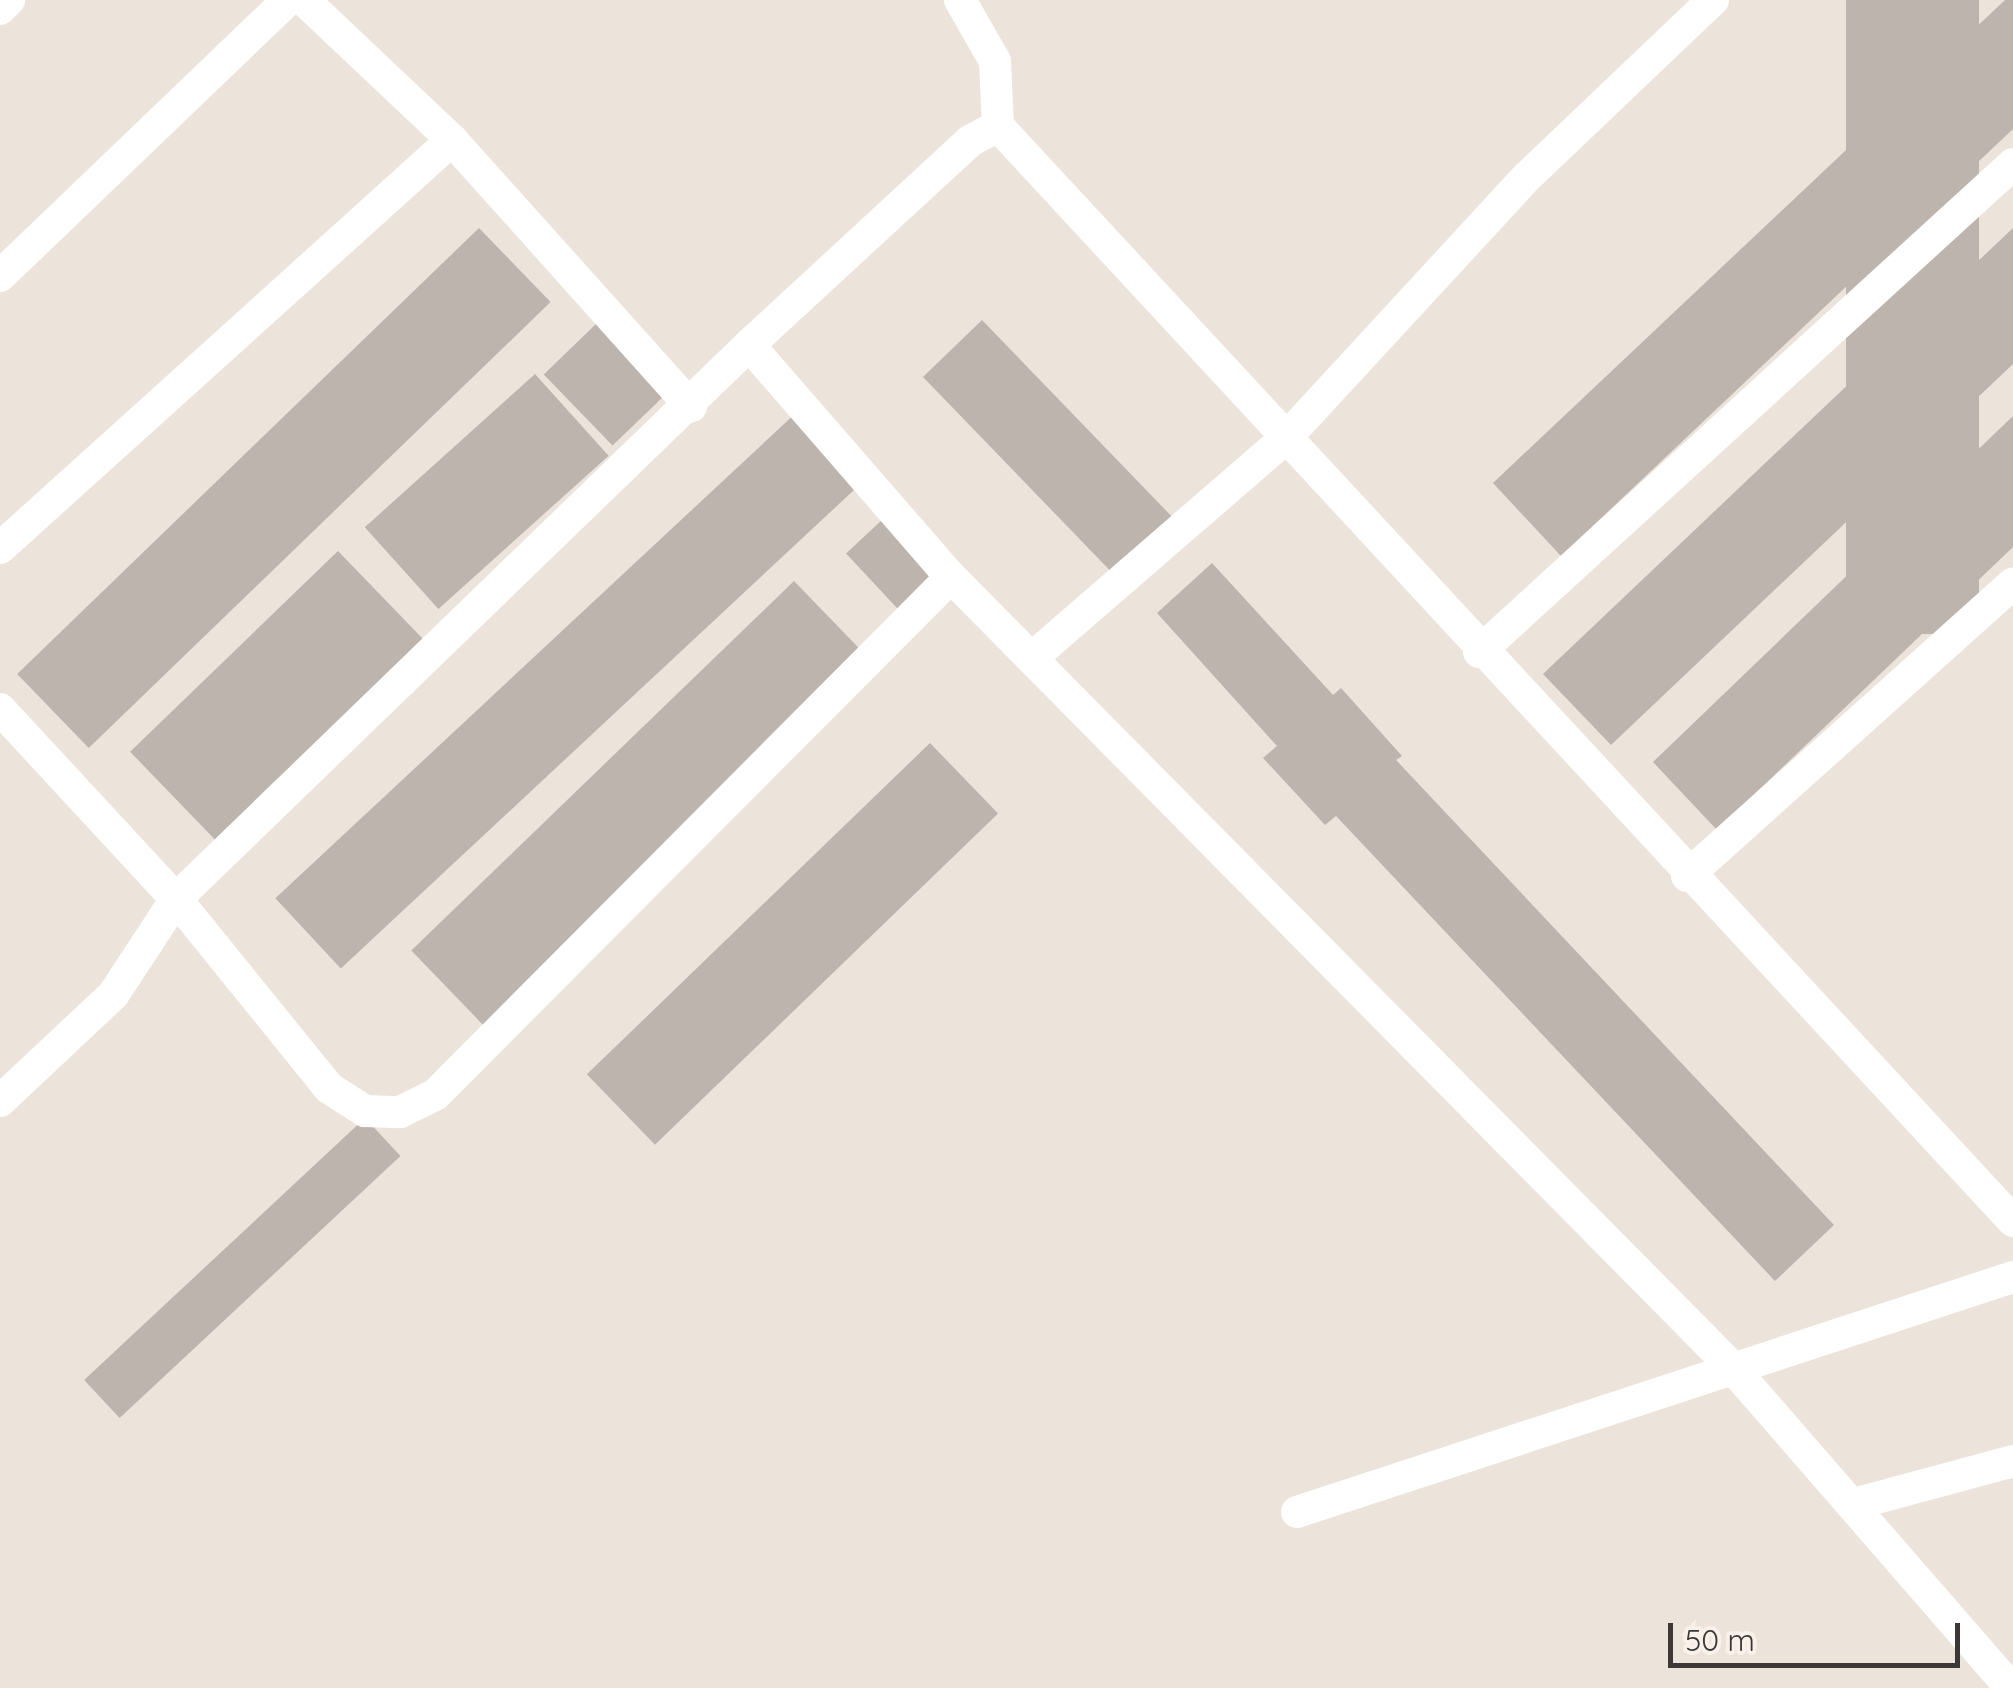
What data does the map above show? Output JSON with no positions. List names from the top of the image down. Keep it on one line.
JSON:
{"scale_bar":"50 m"}
